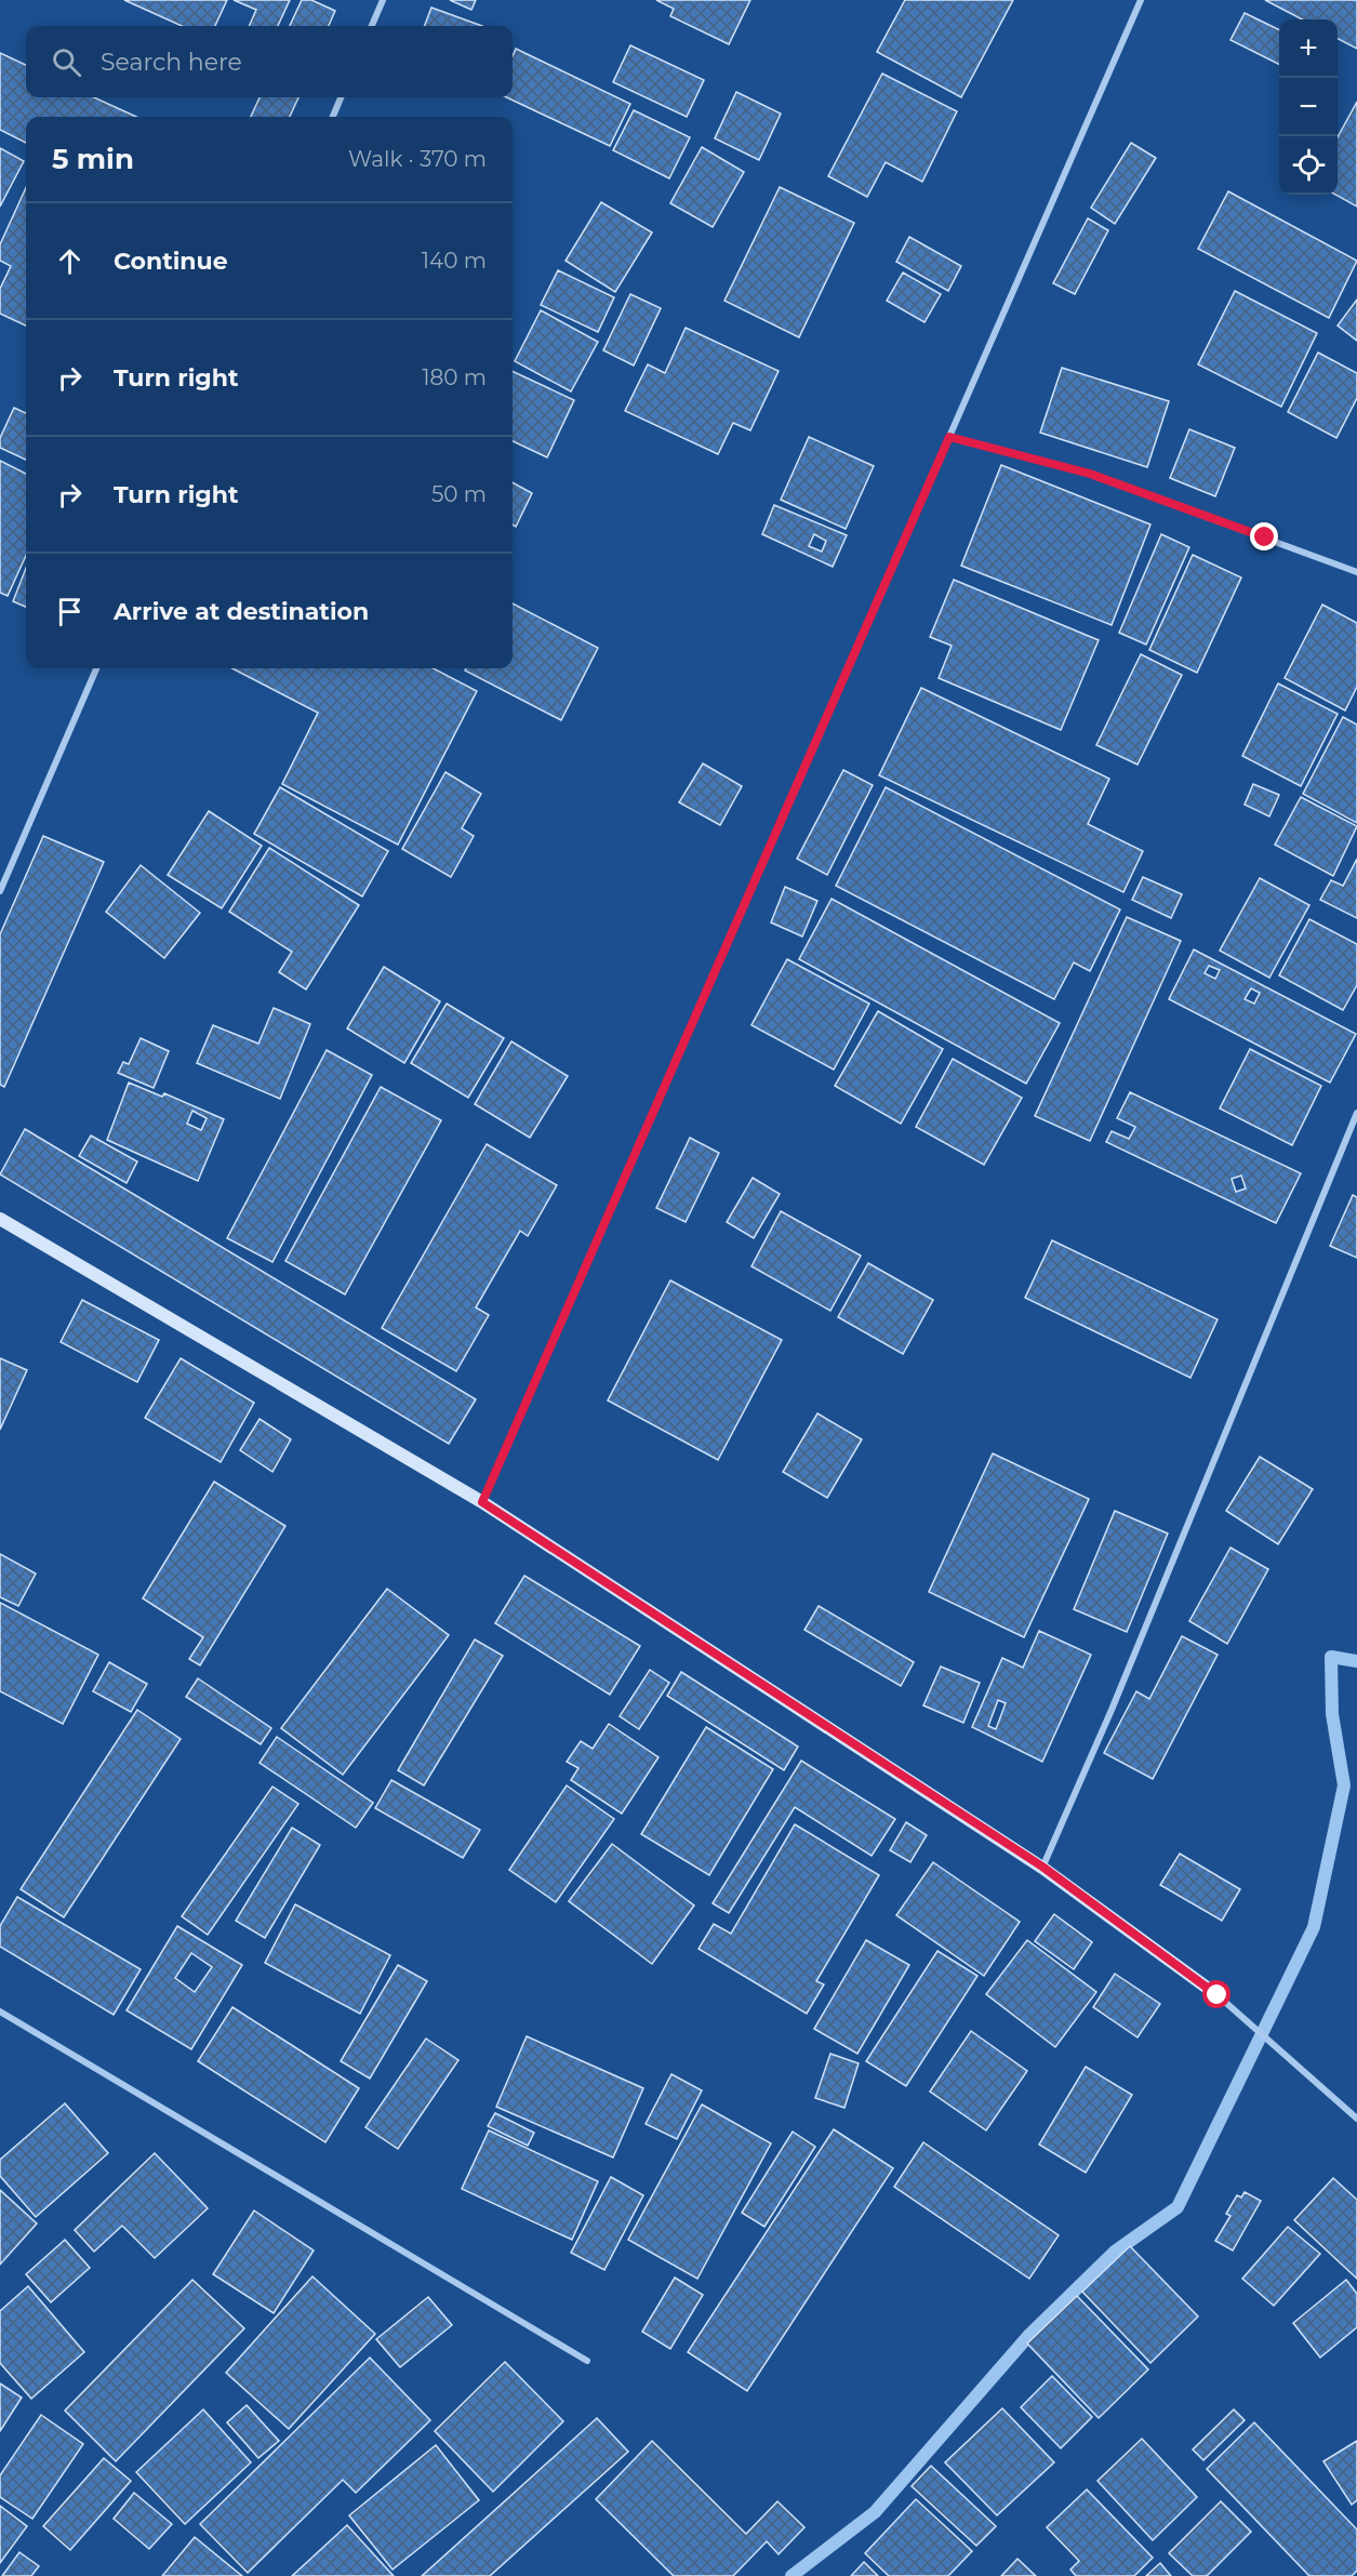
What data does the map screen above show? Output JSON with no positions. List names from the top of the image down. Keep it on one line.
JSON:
{"page":{"map_buttons":["+","−"],"search":"Search here","heading":["5 min","Walk · 370 m"],"list":[["Continue","140 m"],["Turn right","180 m"],["Turn right","50 m"],"Arrive at destination"]}}
